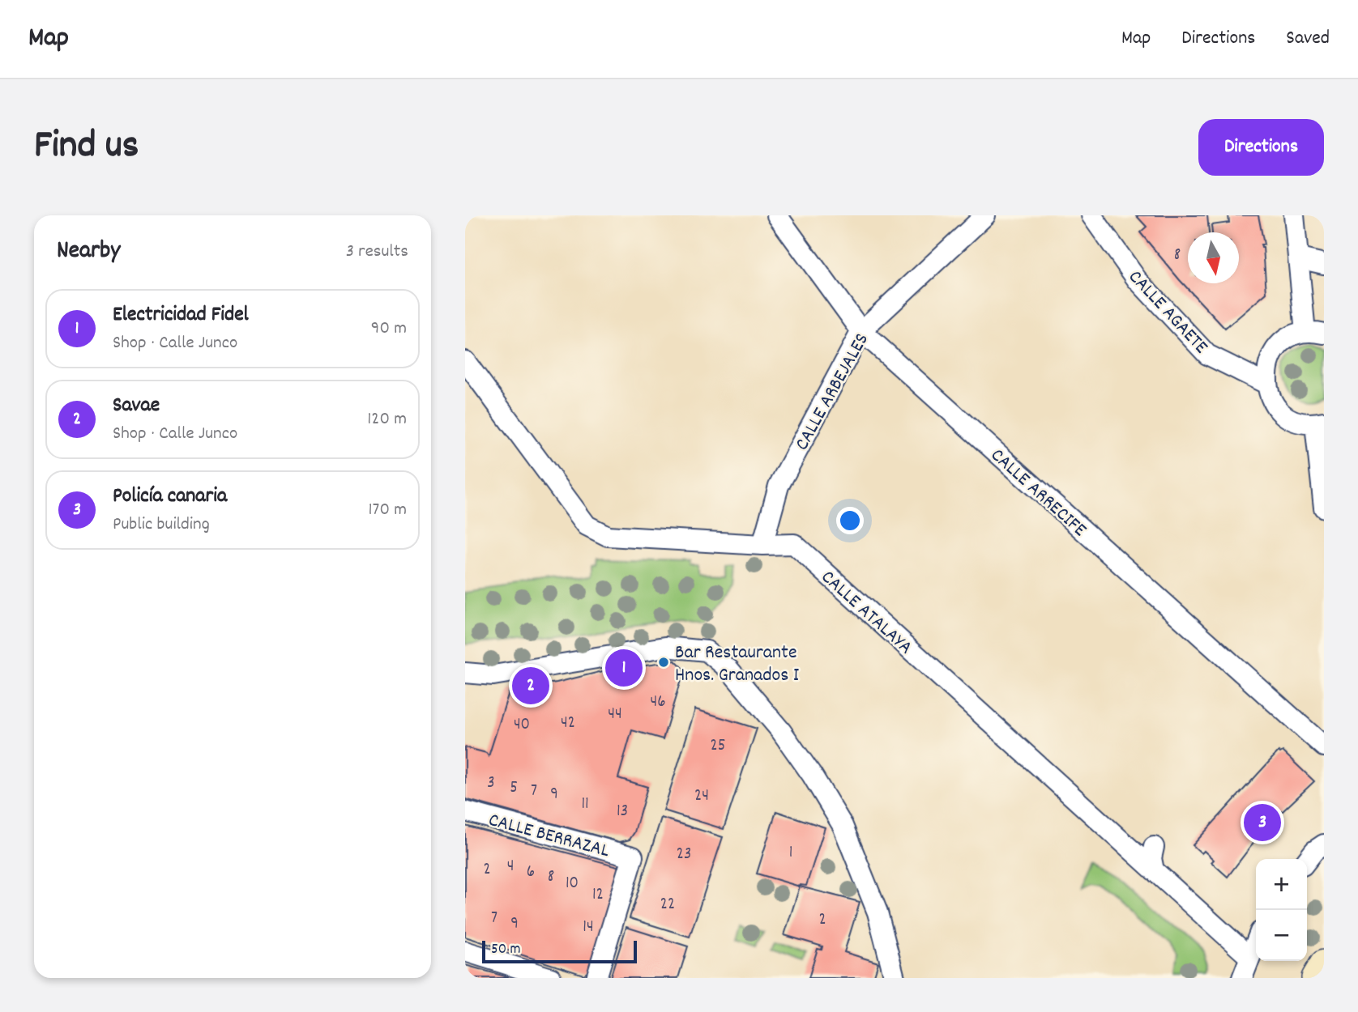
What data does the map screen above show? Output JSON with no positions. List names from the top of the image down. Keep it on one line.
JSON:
{"streets":{"street":["CALLE AGAETE","CALLE ARBEJALES","CALLE ARRECIFE","CALLE ATALAYA","CALLE BERRAZAL"]},"crossings":[["CALLE ARBEJALES","CALLE ARRECIFE"],["CALLE ARBEJALES","CALLE ATALAYA"]],"places":["Bar Restaurante Hnos. Granados I"],"house_numbers":["8","46","44","42","40","25","3","5","7","9","24","11","13","1","23","4","2","6","8","10","12","22","7","2","9","14"],"scale_bar":"50 m","north":"bottom","page":{"header":"Map","nav":["Map","Directions","Saved"],"title":"Find us","buttons":"Directions","heading":["Nearby","3 results"],"list":[{"mark":"1","name":"Electricidad Fidel","note":"Shop · Calle Junco","value":"90 m"},{"mark":"2","name":"Savae","note":"Shop · Calle Junco","value":"120 m"},{"mark":"3","name":"Policía canaria","note":"Public building","value":"170 m"}],"pins":["1","2","3"],"map_buttons":["+","−"],"scale":"50 m"}}
